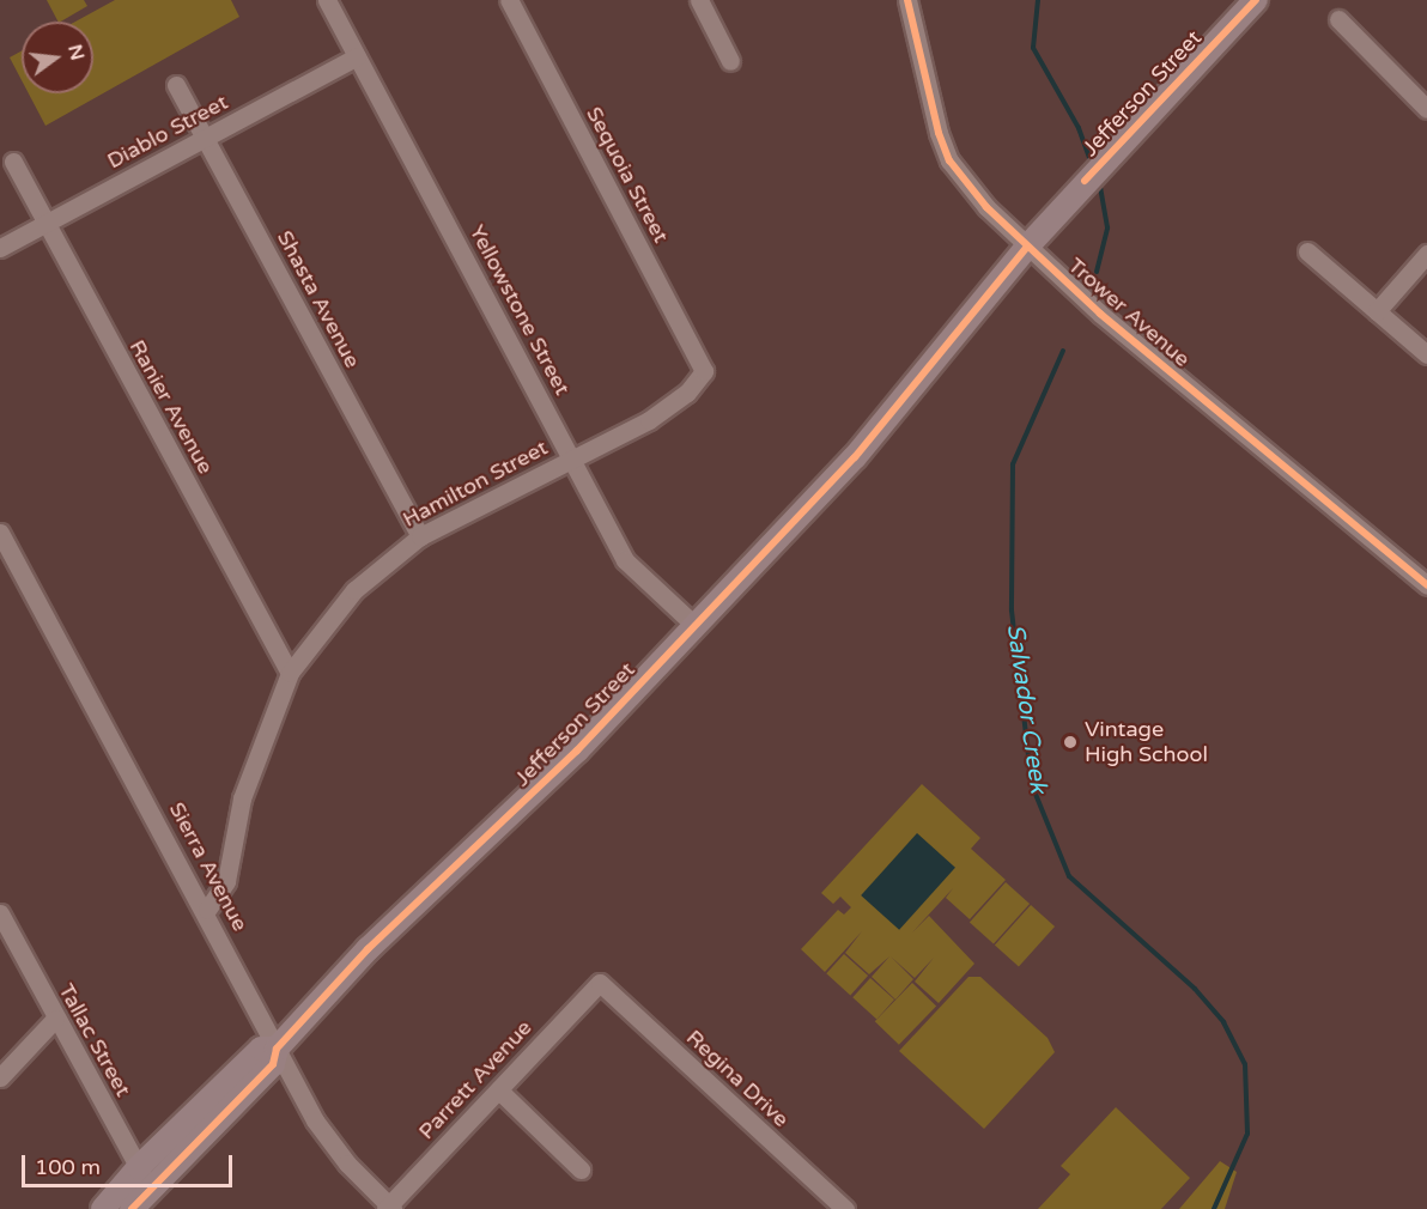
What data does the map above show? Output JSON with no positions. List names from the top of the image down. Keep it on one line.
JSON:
{"streets":{"main road":["Jefferson Street"],"street":["Diablo Street","Sequoia Street","Shasta Avenue","Yellowstone Street","Trower Avenue","Ranier Avenue","Hamilton Street","Sierra Avenue","Tallac Street","Regina Drive","Parrett Avenue"]},"crossings":[["Jefferson Street","Yellowstone Street"],["Jefferson Street","Trower Avenue"],["Jefferson Street","Sierra Avenue"],["Jefferson Street","Tallac Street"],["Diablo Street","Shasta Avenue"],["Diablo Street","Yellowstone Street"],["Diablo Street","Ranier Avenue"],["Sequoia Street","Hamilton Street"],["Shasta Avenue","Hamilton Street"],["Yellowstone Street","Hamilton Street"],["Ranier Avenue","Hamilton Street"],["Hamilton Street","Sierra Avenue"],["Sierra Avenue","Parrett Avenue"],["Regina Drive","Parrett Avenue"]],"water":["Salvador Creek"],"places":["Vintage High School"],"scale_bar":"100 m","north":"right"}
